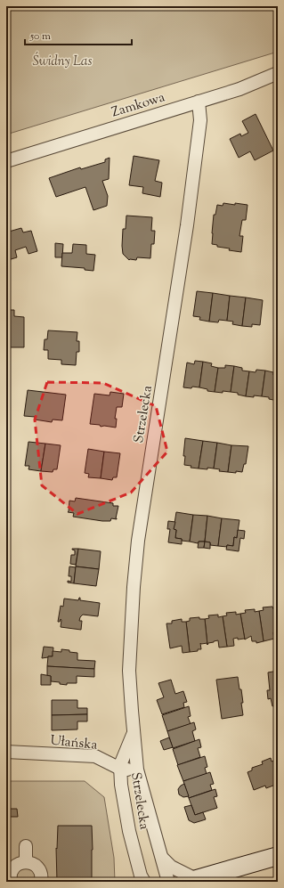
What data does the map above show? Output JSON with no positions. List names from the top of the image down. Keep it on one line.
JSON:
{"streets":{"street":["Zamkowa","Strzelecka","Ułańska"]},"crossings":[["Zamkowa","Strzelecka"],["Strzelecka","Ułańska"]],"parks":["Świdny Las"],"scale_bar":"50 m"}
